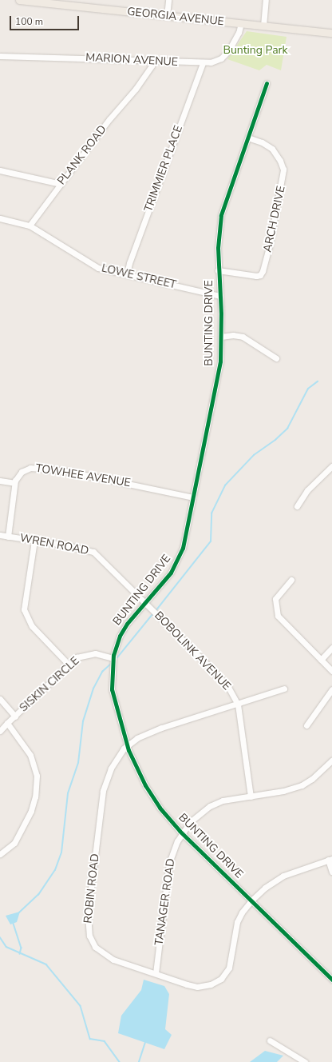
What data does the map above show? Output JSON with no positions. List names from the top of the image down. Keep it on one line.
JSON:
{"streets":{"main road":["GEORGIA AVENUE"],"street":["MARION AVENUE","PLANK ROAD","TRIMMIER PLACE","ARCH DRIVE","LOWE STREET","BUNTING DRIVE","TOWHEE AVENUE","WREN ROAD","BOBOLINK AVENUE","SISKIN CIRCLE","ROBIN ROAD","TANAGER ROAD"]},"crossings":[["GEORGIA AVENUE","MARION AVENUE"],["MARION AVENUE","PLANK ROAD"],["MARION AVENUE","TRIMMIER PLACE"],["PLANK ROAD","LOWE STREET"],["TRIMMIER PLACE","LOWE STREET"],["ARCH DRIVE","BUNTING DRIVE"],["LOWE STREET","BUNTING DRIVE"],["BUNTING DRIVE","TOWHEE AVENUE"],["BUNTING DRIVE","WREN ROAD"],["BUNTING DRIVE","BOBOLINK AVENUE"],["BUNTING DRIVE","SISKIN CIRCLE"],["BUNTING DRIVE","ROBIN ROAD"],["BUNTING DRIVE","TANAGER ROAD"],["TOWHEE AVENUE","WREN ROAD"],["WREN ROAD","BOBOLINK AVENUE"],["BOBOLINK AVENUE","ROBIN ROAD"],["BOBOLINK AVENUE","TANAGER ROAD"],["ROBIN ROAD","TANAGER ROAD"]],"parks":["Bunting Park"],"scale_bar":"100 m"}
